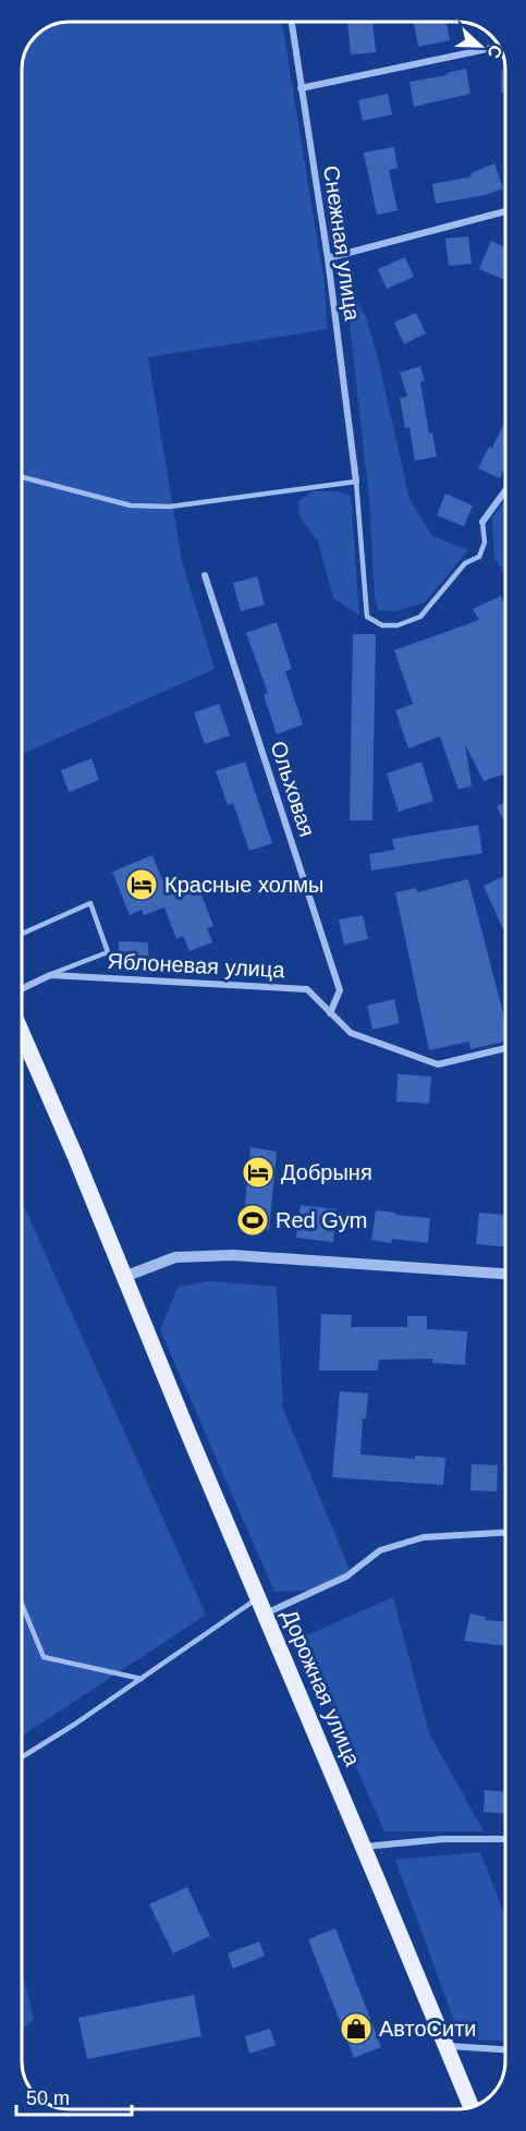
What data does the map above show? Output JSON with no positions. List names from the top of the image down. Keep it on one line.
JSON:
{"streets":{"main road":["Дорожная улица"],"street":["Снежная улица","Ольховая","Яблоневая улица"]},"crossings":[["Ольховая","Яблоневая улица"]],"places":{"hotel":["Красные холмы","Добрыня"],"sports":["Red Gym"],"shop":["АвтоСити"]},"scale_bar":"50 m","north":"right"}
